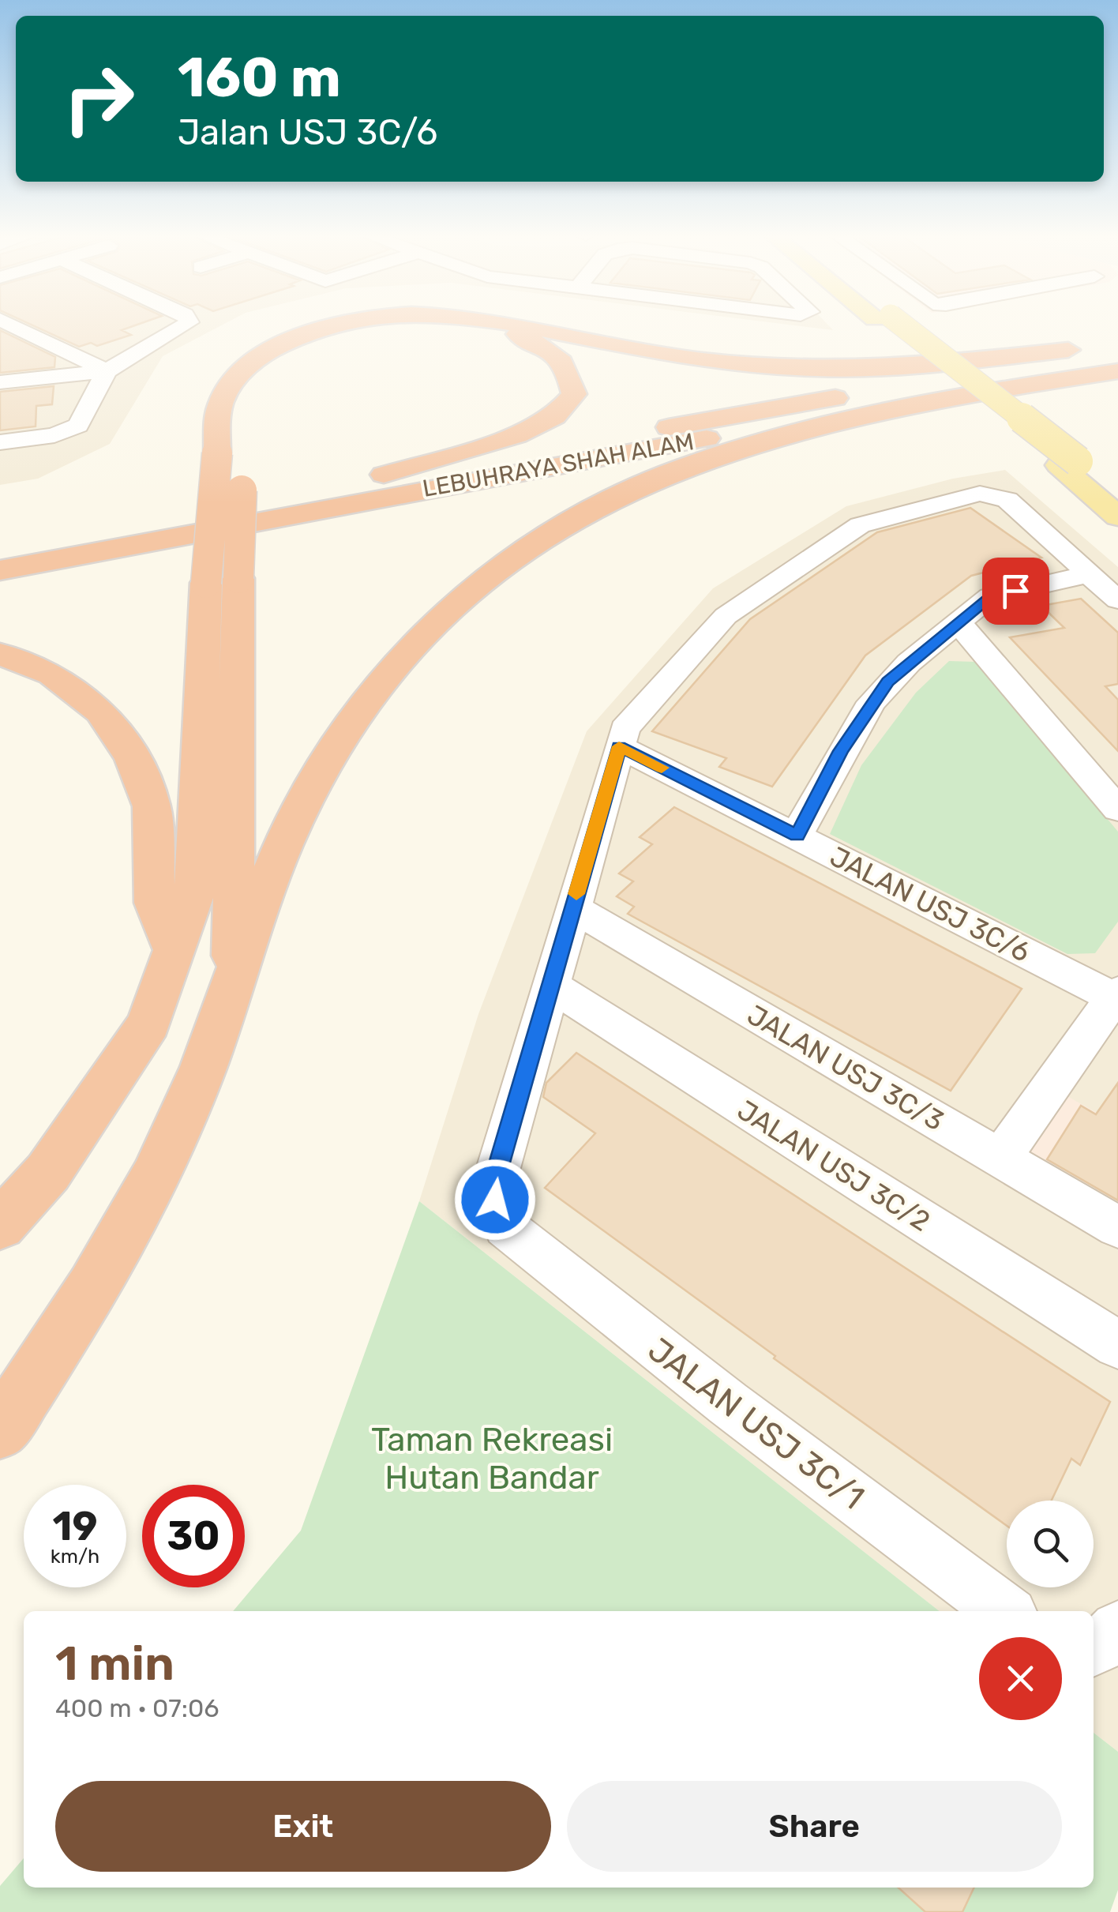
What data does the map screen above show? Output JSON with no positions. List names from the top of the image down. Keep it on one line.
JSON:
{"streets":{"highway":["LEBUHRAYA SHAH ALAM"],"street":["JALAN USJ 3C/6","JALAN USJ 3C/3","JALAN USJ 3C/2","JALAN USJ 3C/1"]},"crossings":[["JALAN USJ 3C/2","JALAN USJ 3C/1"]],"parks":["Taman Rekreasi Hutan Bandar"],"page":{"turn":["160 m","Jalan USJ 3C/6"],"speed":"19 km/h","limit":"30","heading":["1 min","400 m · 07:06"],"buttons":["Exit","Share"]}}
